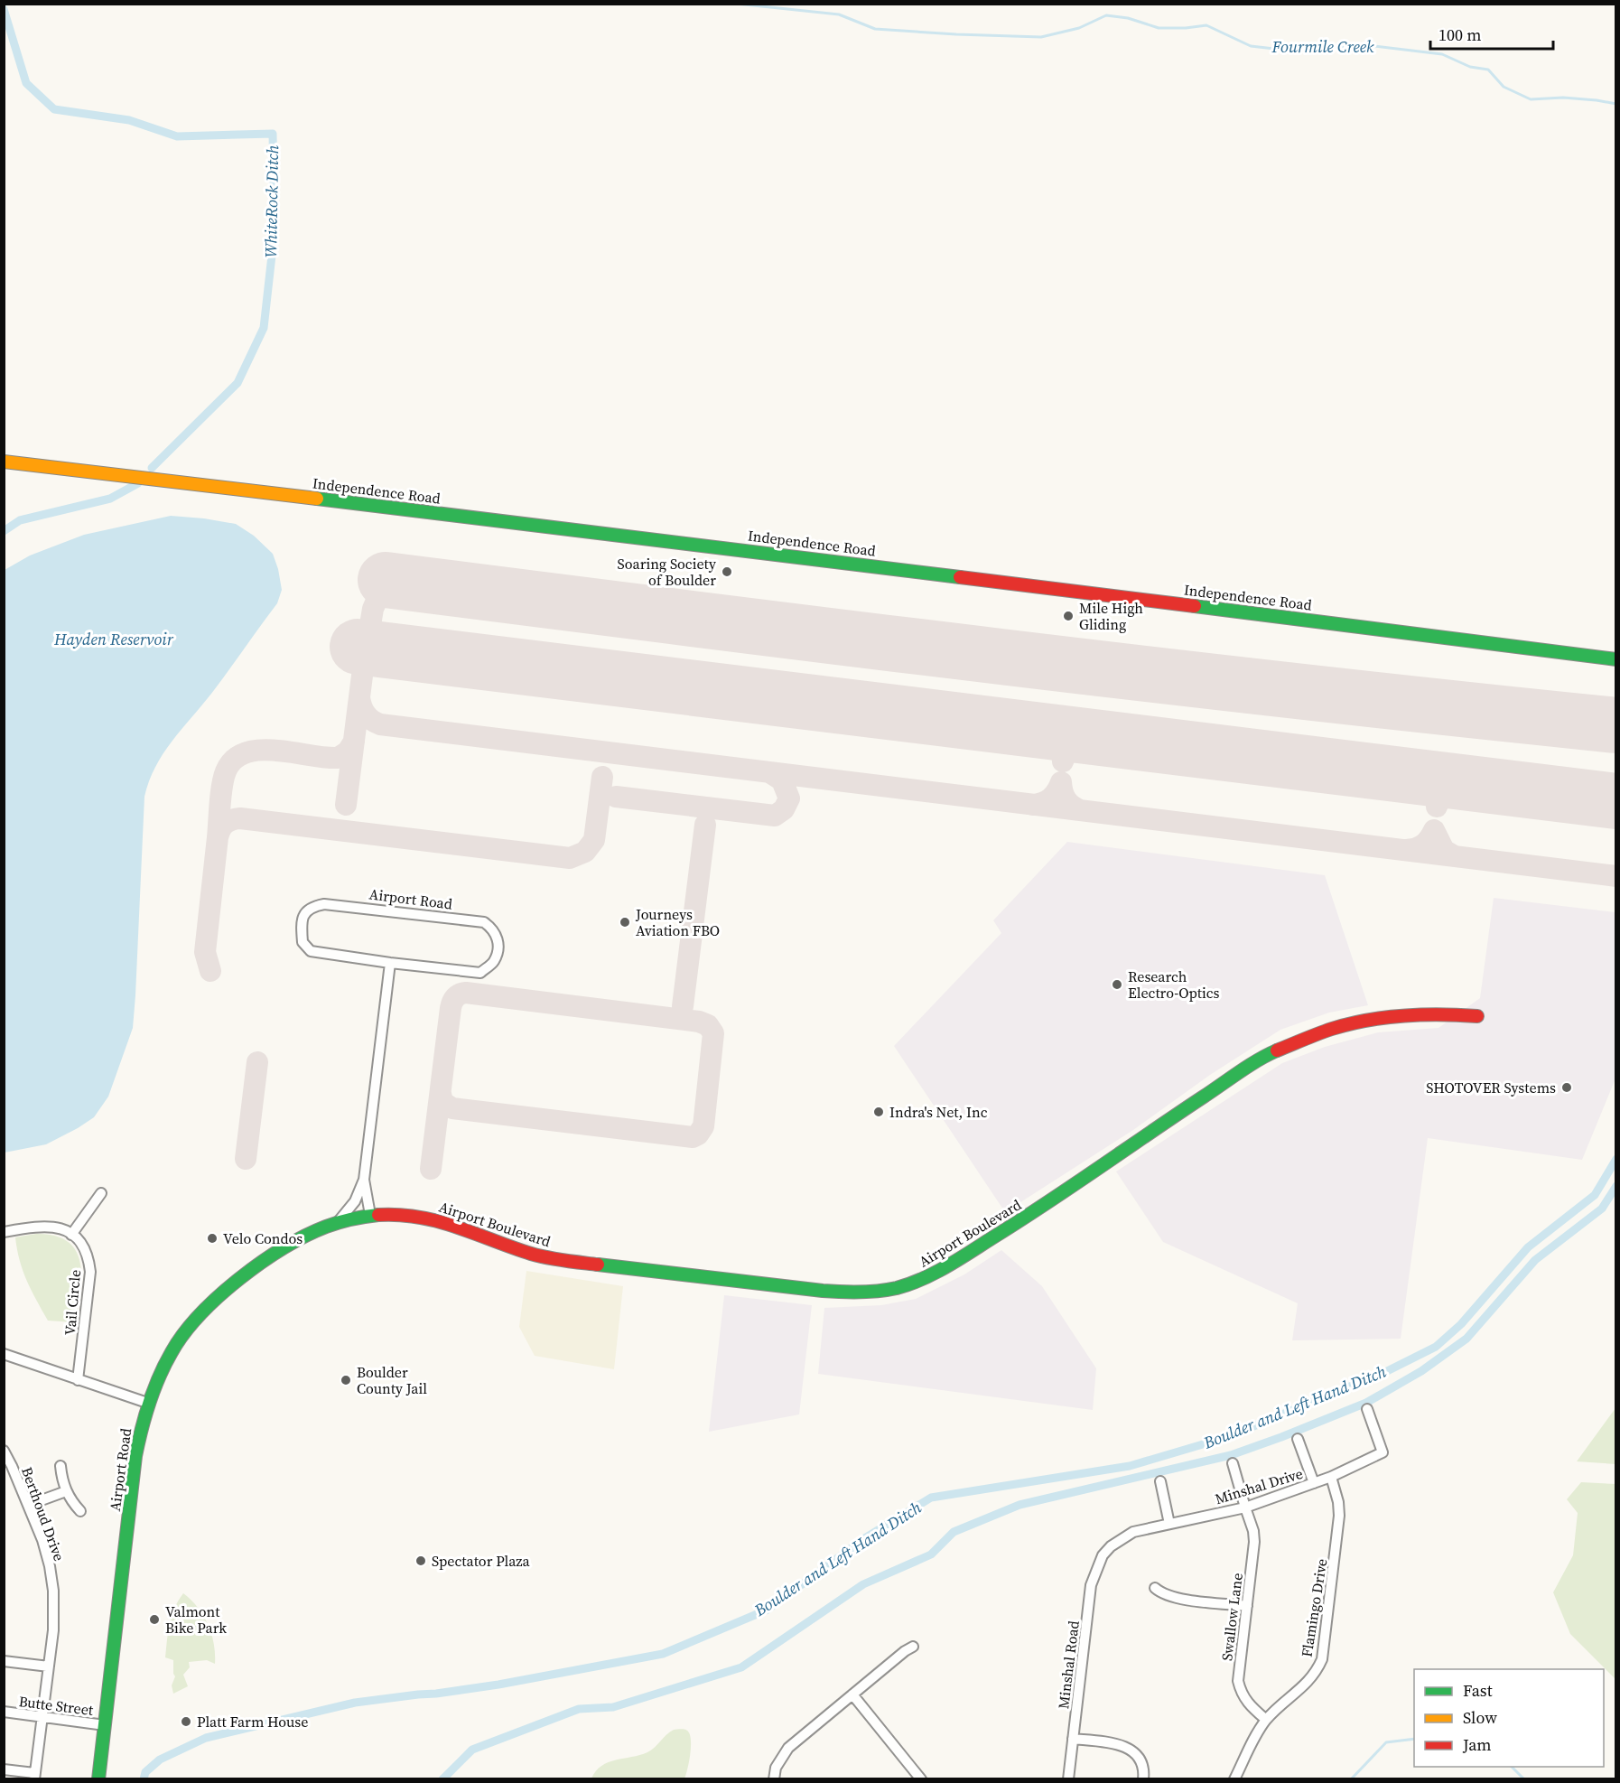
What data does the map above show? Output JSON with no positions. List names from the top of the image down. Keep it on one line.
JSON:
{"streets":{"street":["Independence Road","Airport Road","Airport Boulevard","Vail Circle","Minshal Drive","Berthoud Drive","Flamingo Drive","Swallow Lane","Minshal Road","Butte Street"]},"crossings":[["Airport Road","Airport Boulevard"],["Airport Road","Butte Street"],["Minshal Drive","Flamingo Drive"],["Minshal Drive","Swallow Lane"],["Minshal Drive","Minshal Road"],["Berthoud Drive","Butte Street"],["Flamingo Drive","Swallow Lane"]],"water":["Fourmile Creek","WhiteRock Ditch","Hayden Reservoir","Boulder and Left Hand Ditch"],"places":["Soaring Society of Boulder","Mile High Gliding","Journeys Aviation FBO","Research Electro-Optics","SHOTOVER Systems","Indra's Net, Inc","Velo Condos","Boulder County Jail","Spectator Plaza","Valmont Bike Park","Platt Farm House"],"legend":["Fast","Slow","Jam"],"scale_bar":"100 m"}
